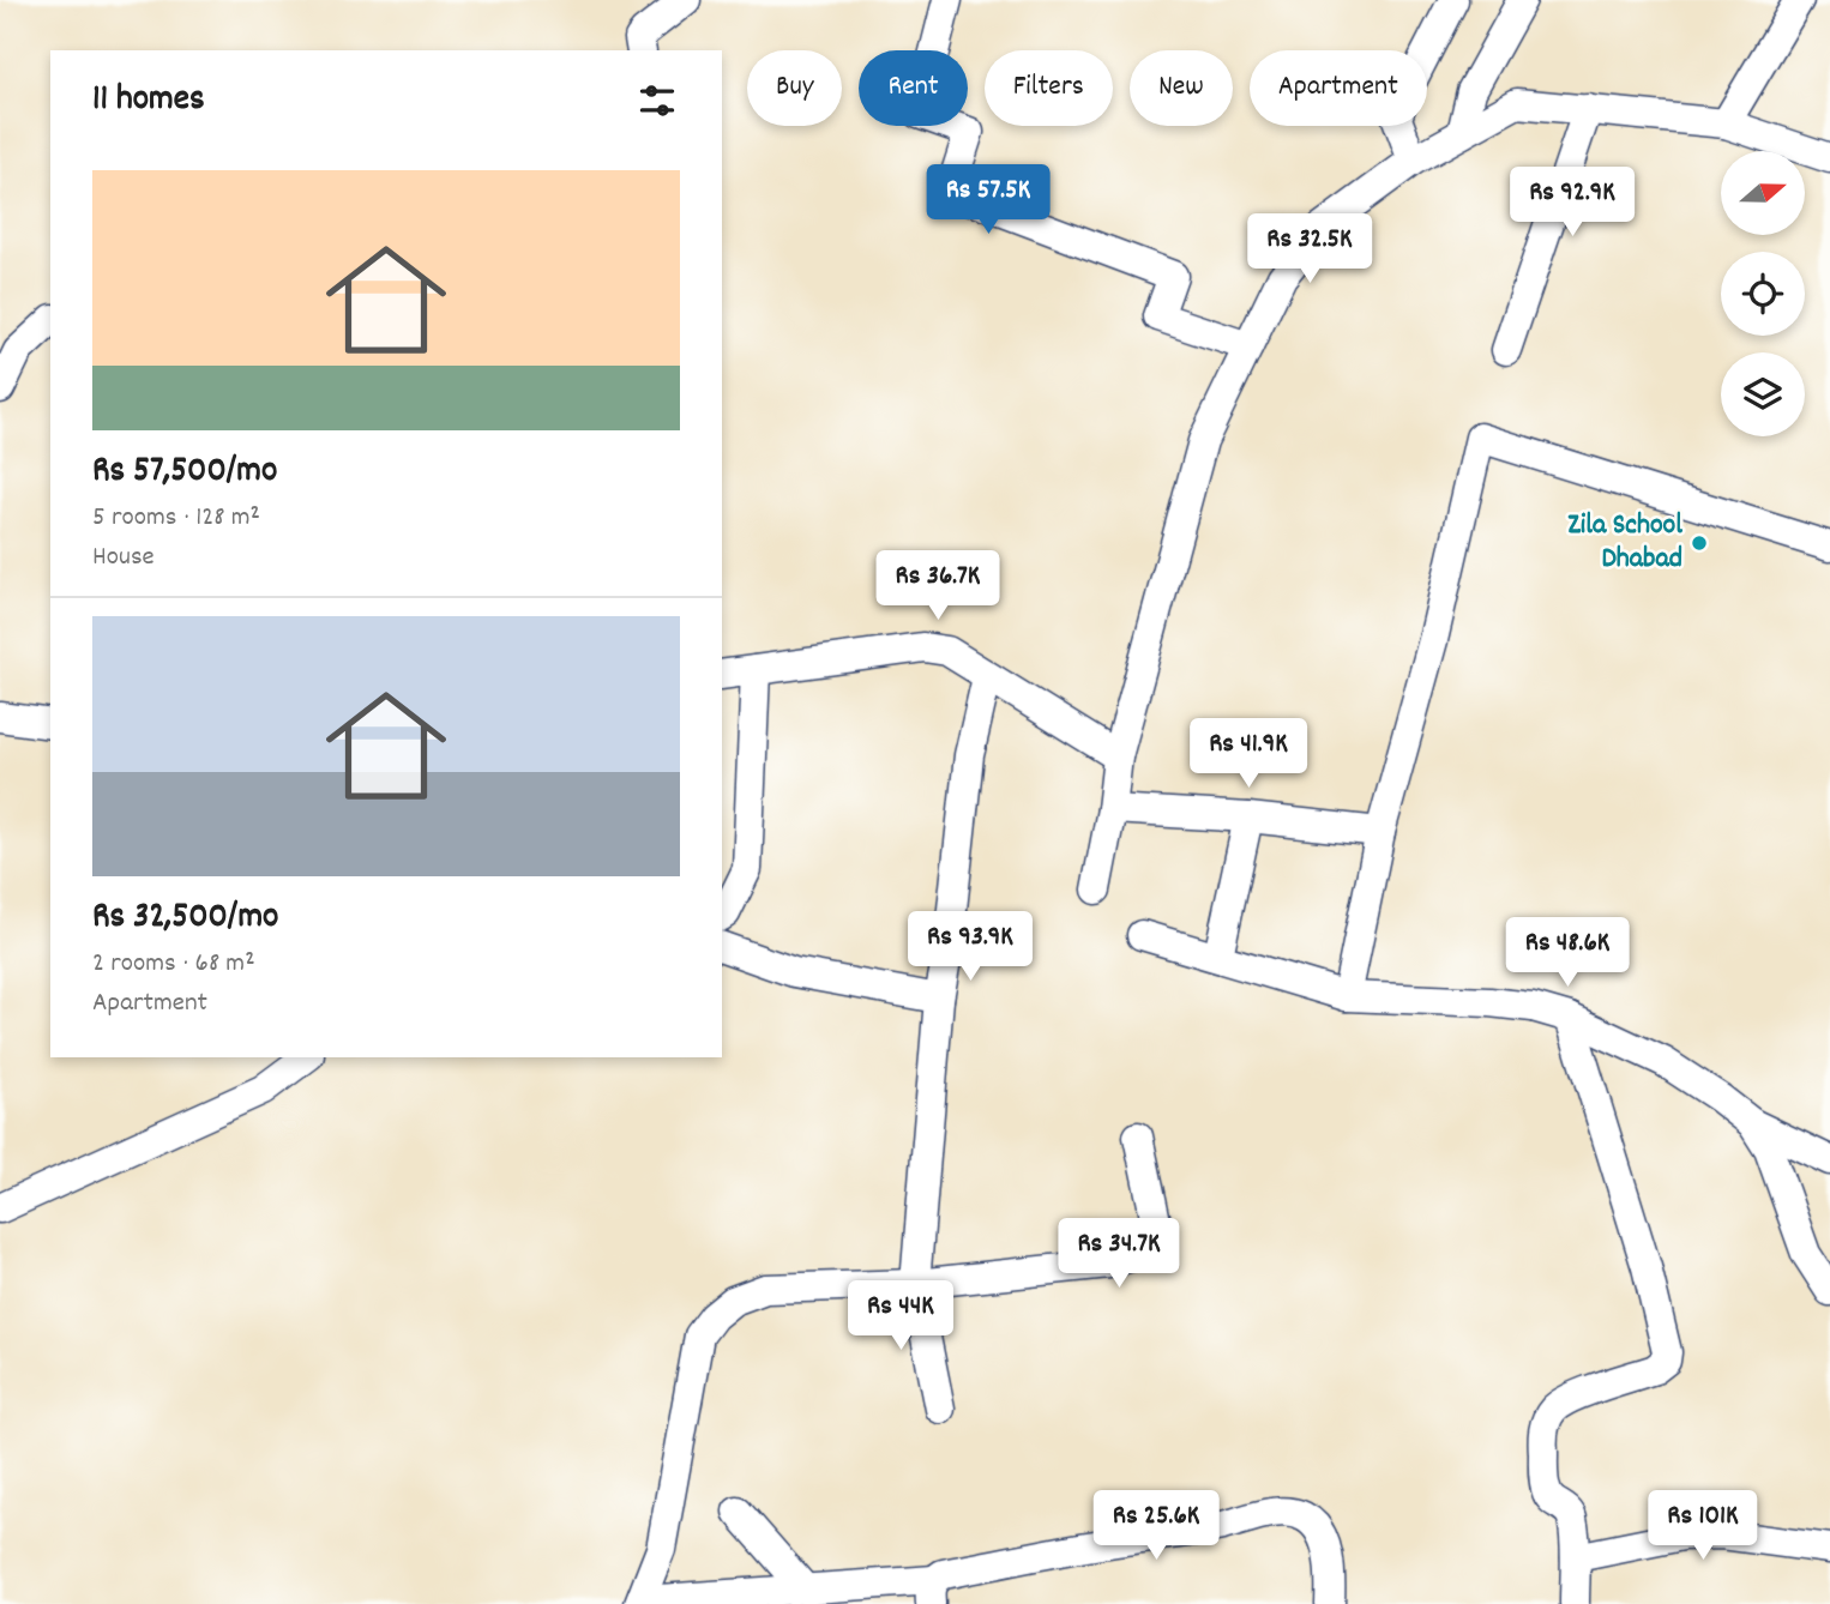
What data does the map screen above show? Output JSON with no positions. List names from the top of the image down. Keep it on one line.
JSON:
{"places":["Zila School Dhabad"],"north":"right","page":{"chip":["Buy","Rent","Filters","New","Apartment"],"heading":"11 homes","list":[{"name":"Rs 57,500/mo","note":"5 rooms · 128 m² · House"},{"name":"Rs 32,500/mo","note":"2 rooms · 68 m² · Apartment"}],"price":["Rs 57.5K","Rs 92.9K","Rs 32.5K","Rs 36.7K","Rs 41.9K","Rs 93.9K","Rs 48.6K","Rs 34.7K","Rs 44K","Rs 25.6K","Rs 101K"]}}
